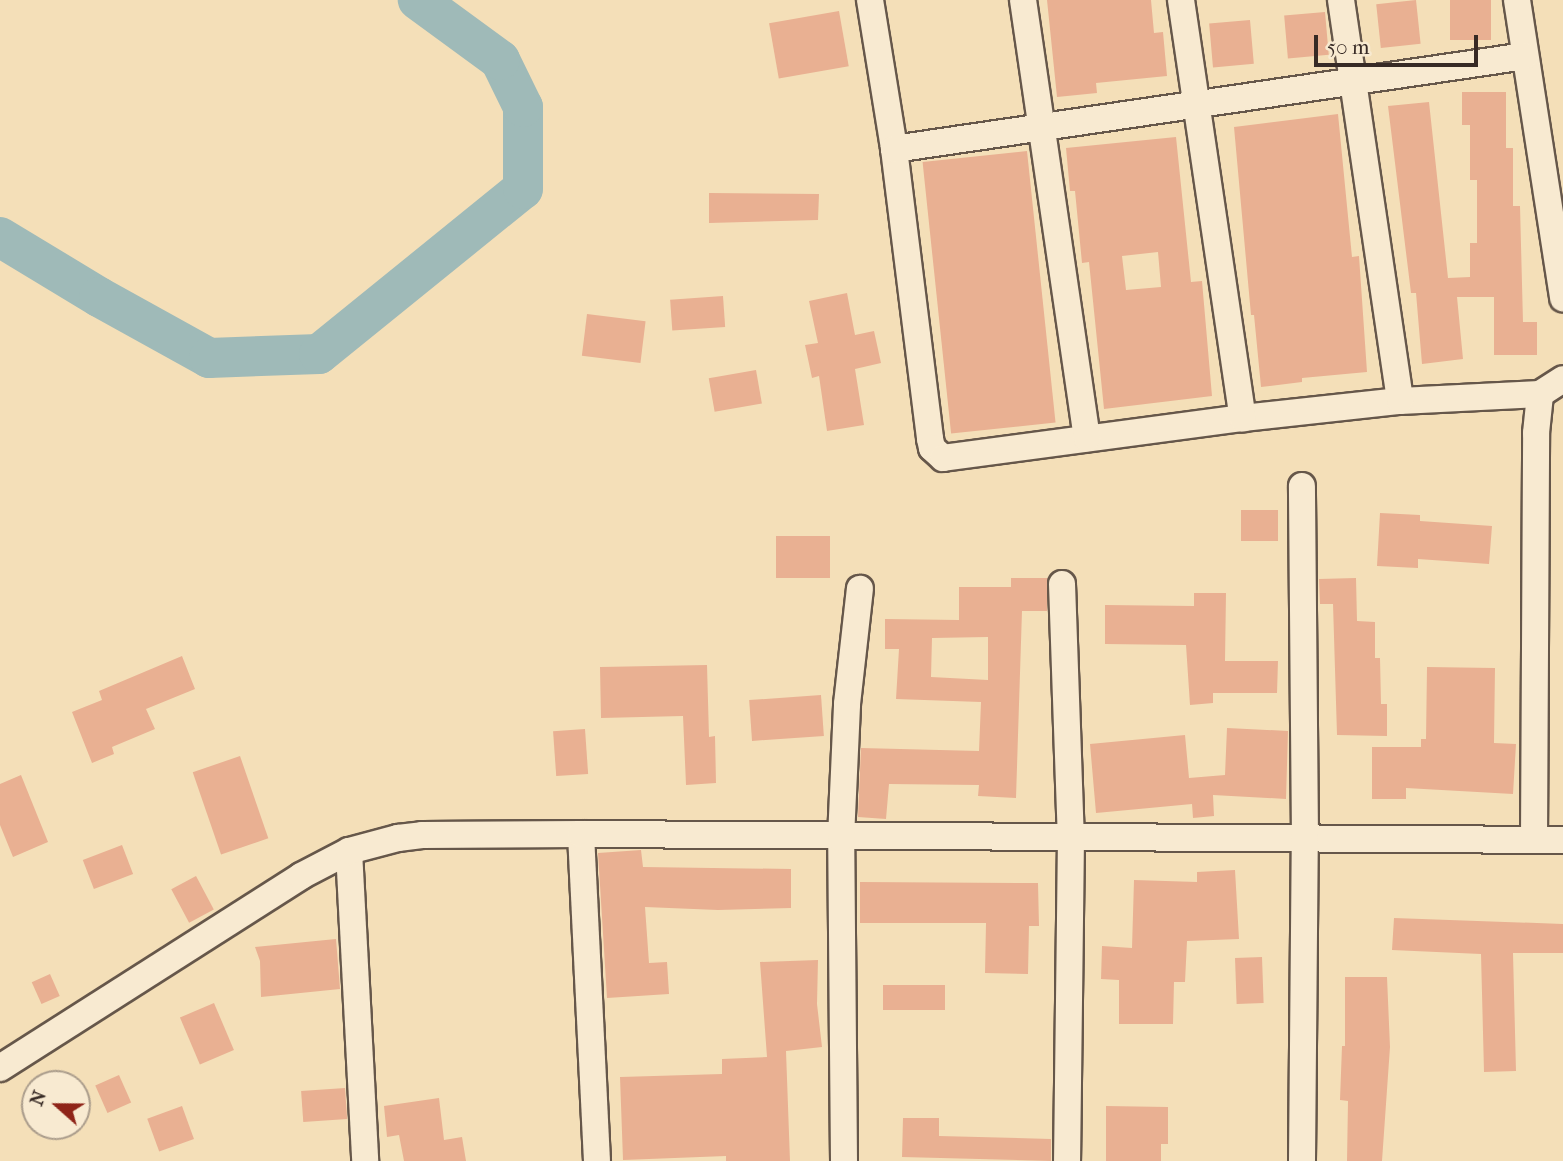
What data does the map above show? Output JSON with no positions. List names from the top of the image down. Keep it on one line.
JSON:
{"scale_bar":"50 m","north":"left"}
